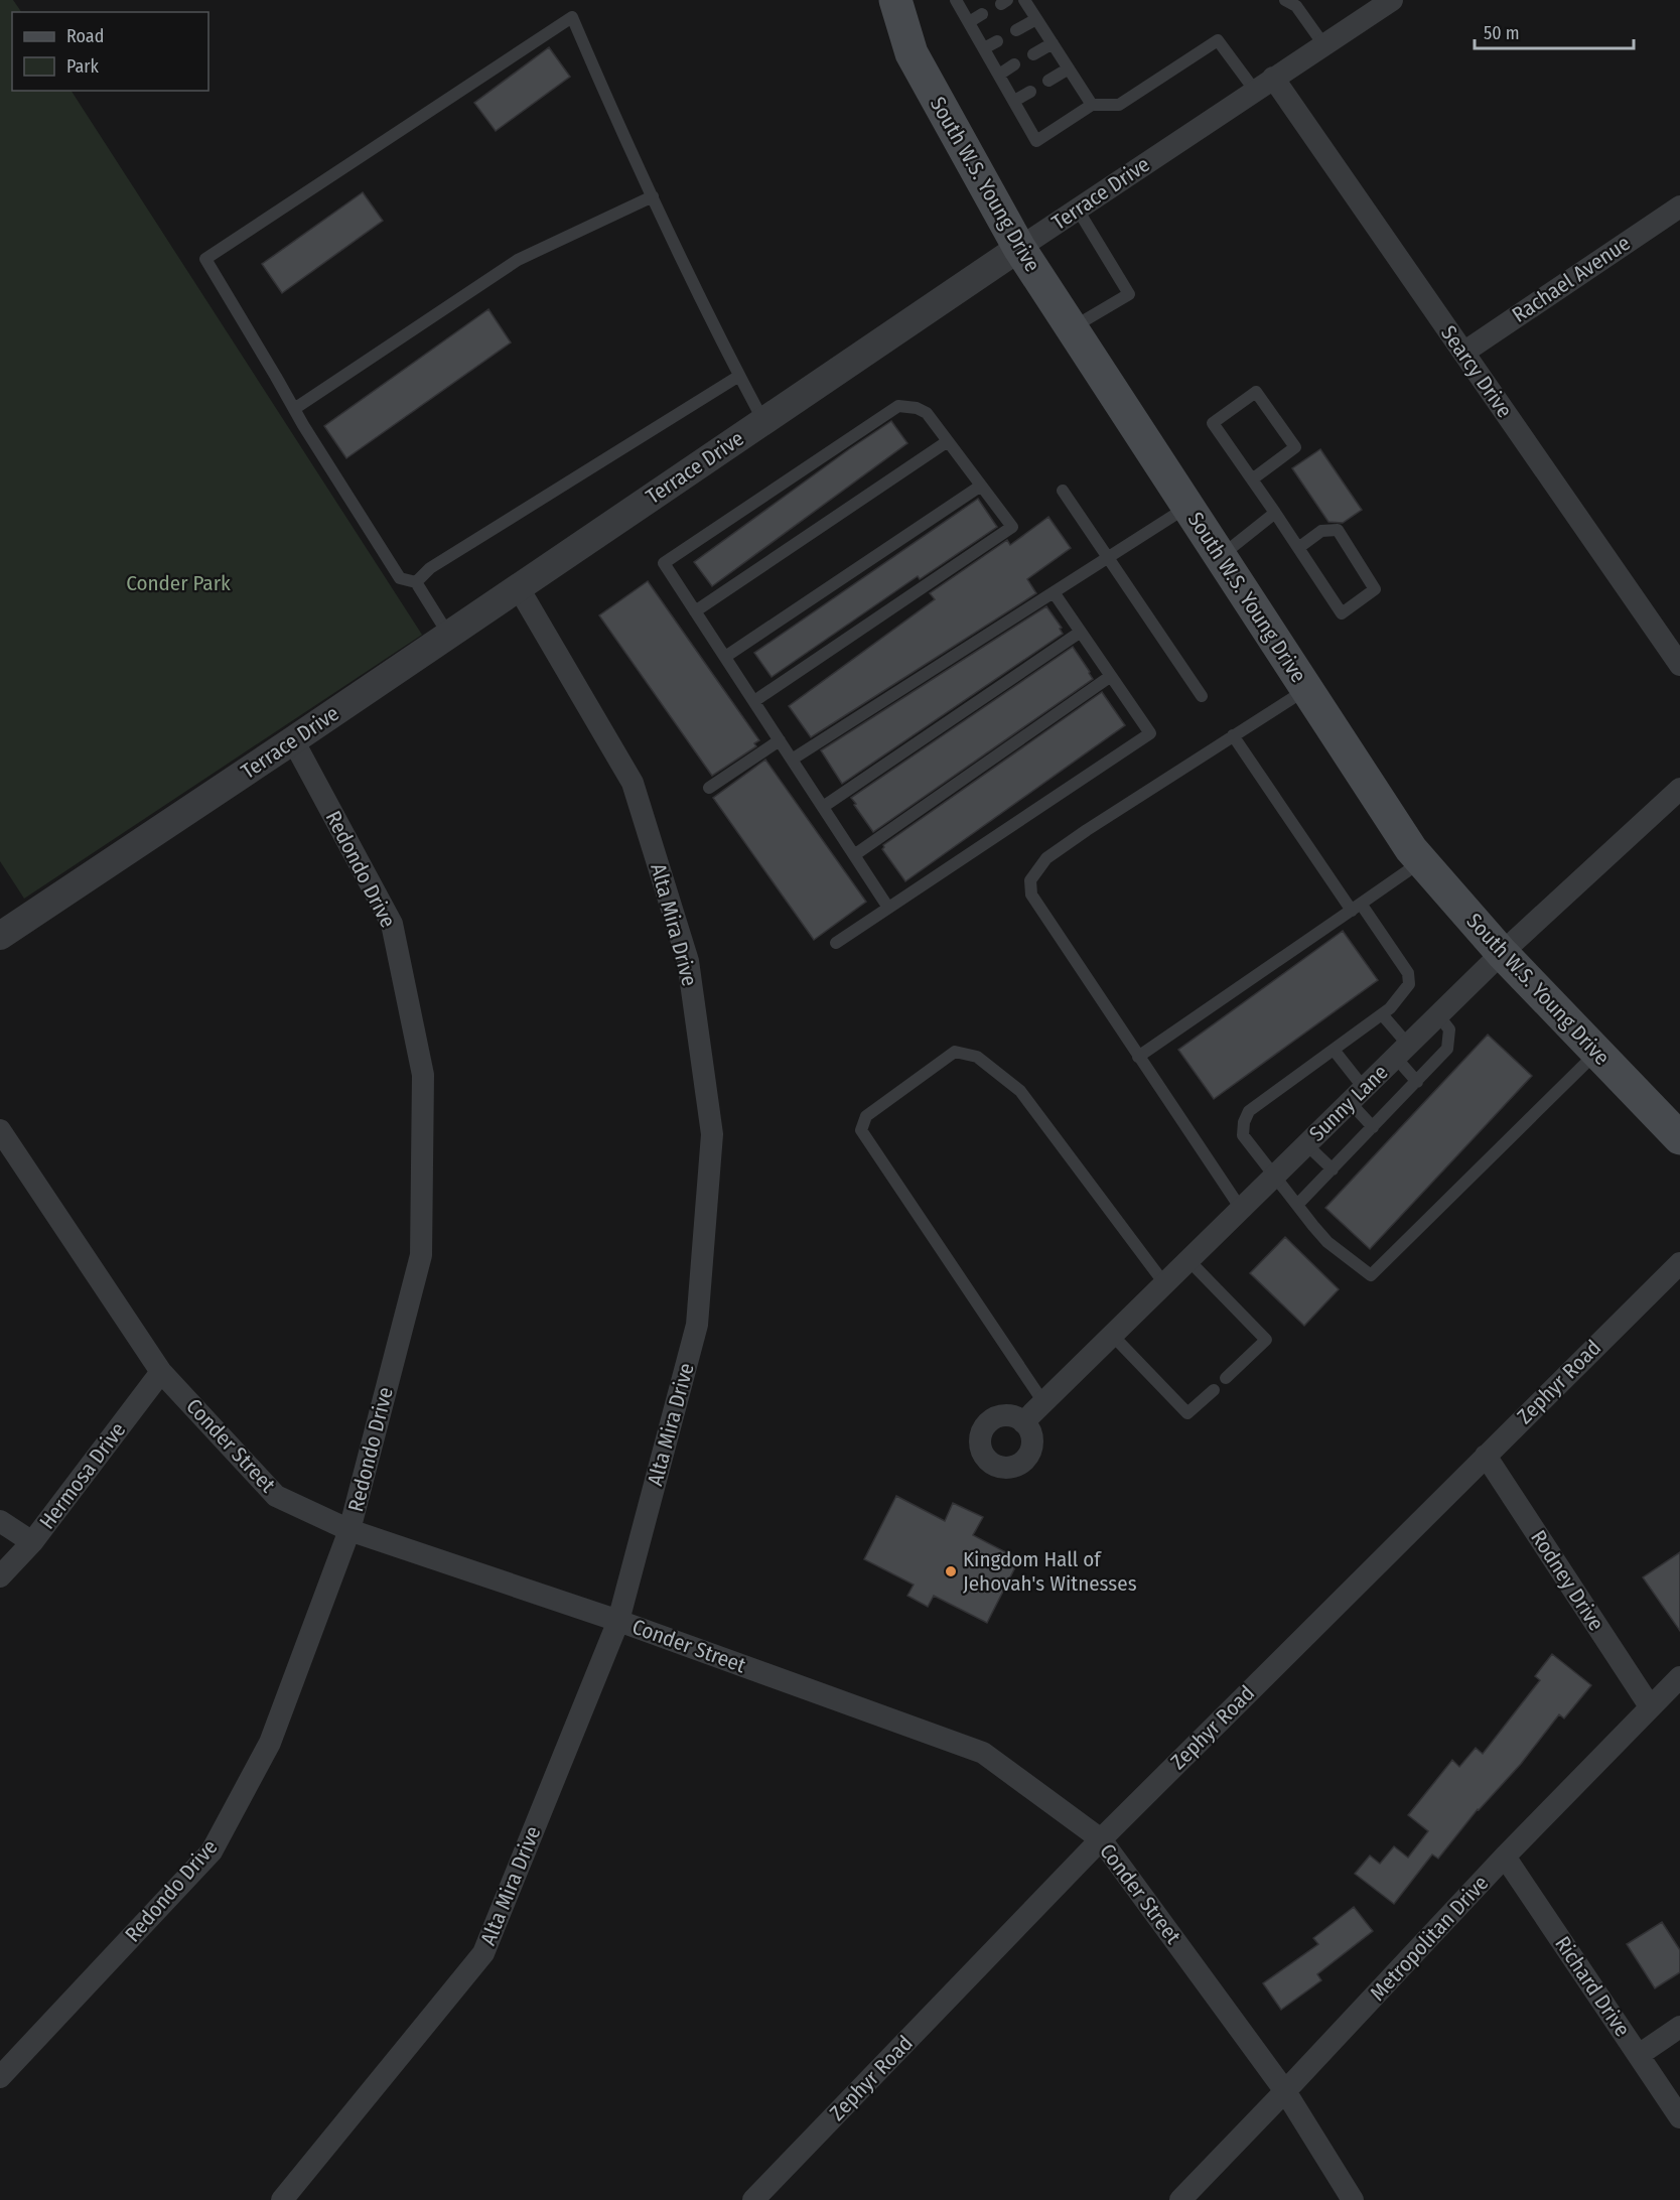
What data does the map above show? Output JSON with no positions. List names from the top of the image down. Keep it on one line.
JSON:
{"streets":{"main road":["South W.S. Young Drive"],"street":["Terrace Drive","Rachael Avenue","Searcy Drive","Redondo Drive","Alta Mira Drive","Sunny Lane","Zephyr Road","Conder Street","Hermosa Drive","Rodney Drive","Metropolitan Drive","Richard Drive"]},"crossings":[["South W.S. Young Drive","Terrace Drive"],["South W.S. Young Drive","Sunny Lane"],["Terrace Drive","Searcy Drive"],["Terrace Drive","Redondo Drive"],["Terrace Drive","Alta Mira Drive"],["Rachael Avenue","Searcy Drive"],["Redondo Drive","Conder Street"],["Alta Mira Drive","Conder Street"],["Zephyr Road","Conder Street"],["Zephyr Road","Rodney Drive"],["Conder Street","Hermosa Drive"],["Conder Street","Metropolitan Drive"],["Rodney Drive","Metropolitan Drive"],["Metropolitan Drive","Richard Drive"]],"parks":["Conder Park"],"places":["Kingdom Hall of Jehovah's Witnesses"],"legend":["Road","Park"],"scale_bar":"50 m"}
